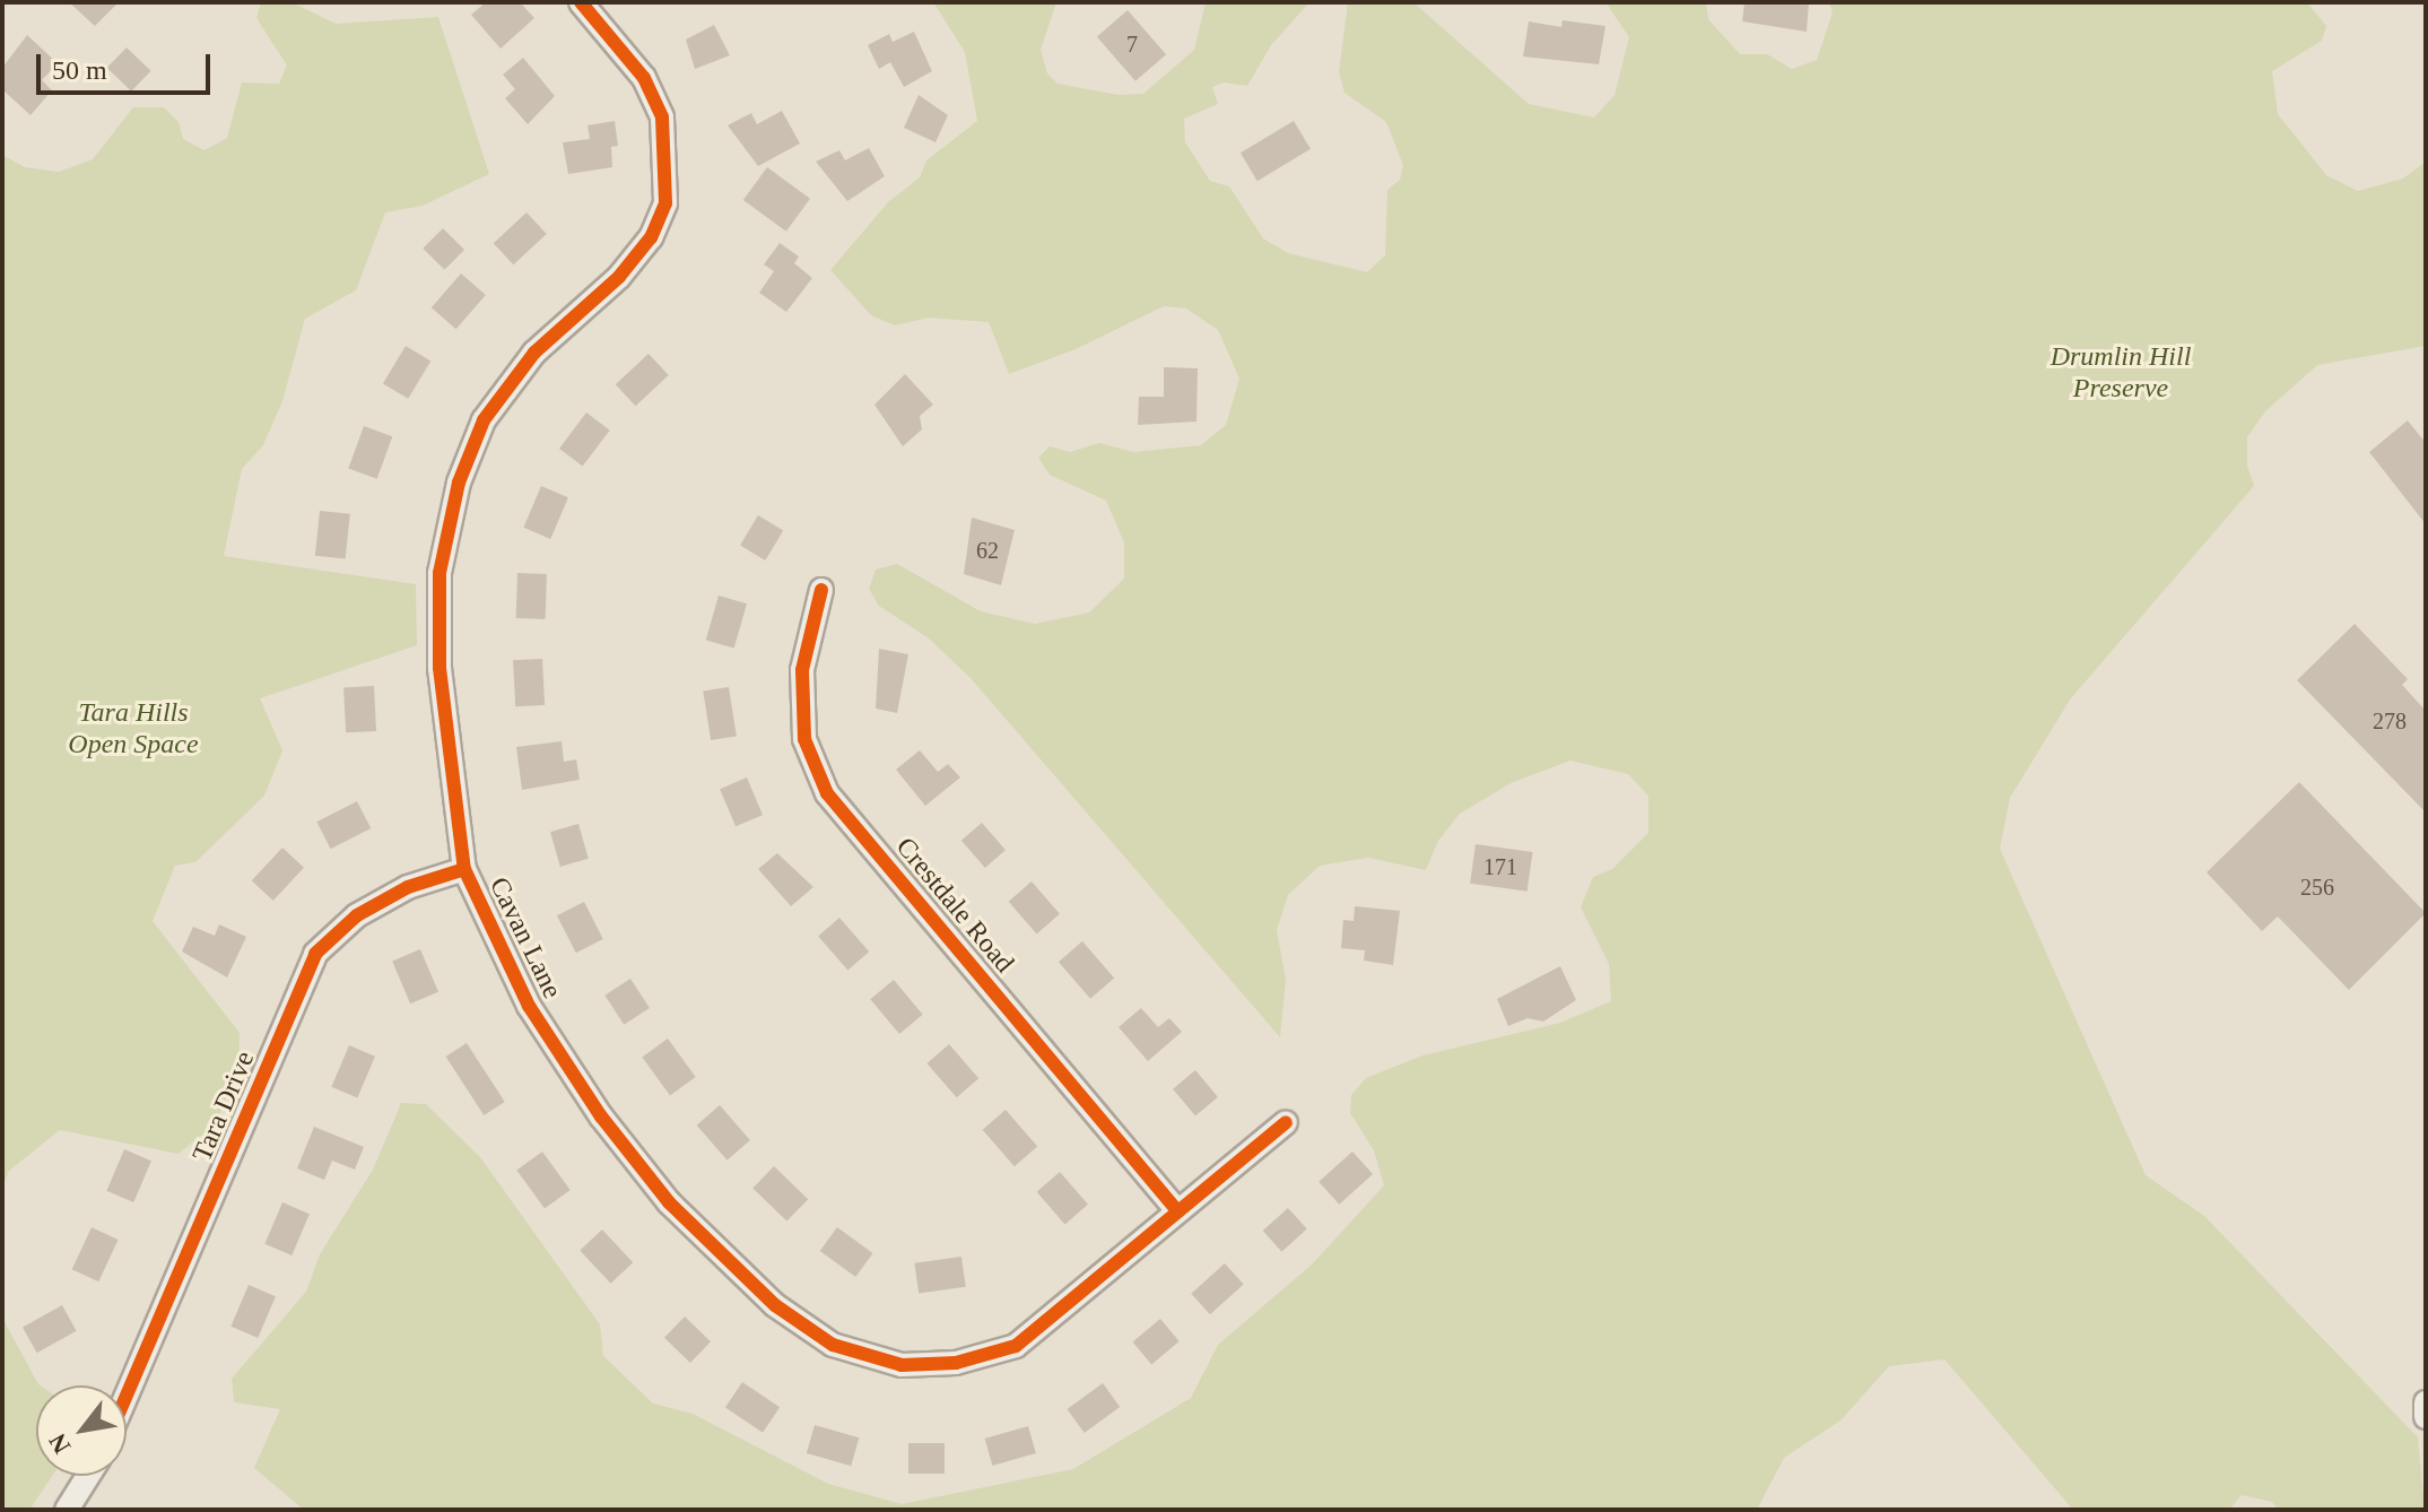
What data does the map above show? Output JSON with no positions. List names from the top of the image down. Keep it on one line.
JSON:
{"streets":{"street":["Crestdale Road","Cavan Lane","Tara Drive"]},"crossings":[["Crestdale Road","Cavan Lane"],["Cavan Lane","Tara Drive"]],"parks":["Drumlin Hill Preserve","Tara Hills Open Space"],"house_numbers":["7","62","278","171","256"],"scale_bar":"50 m","north":"bottom left"}
